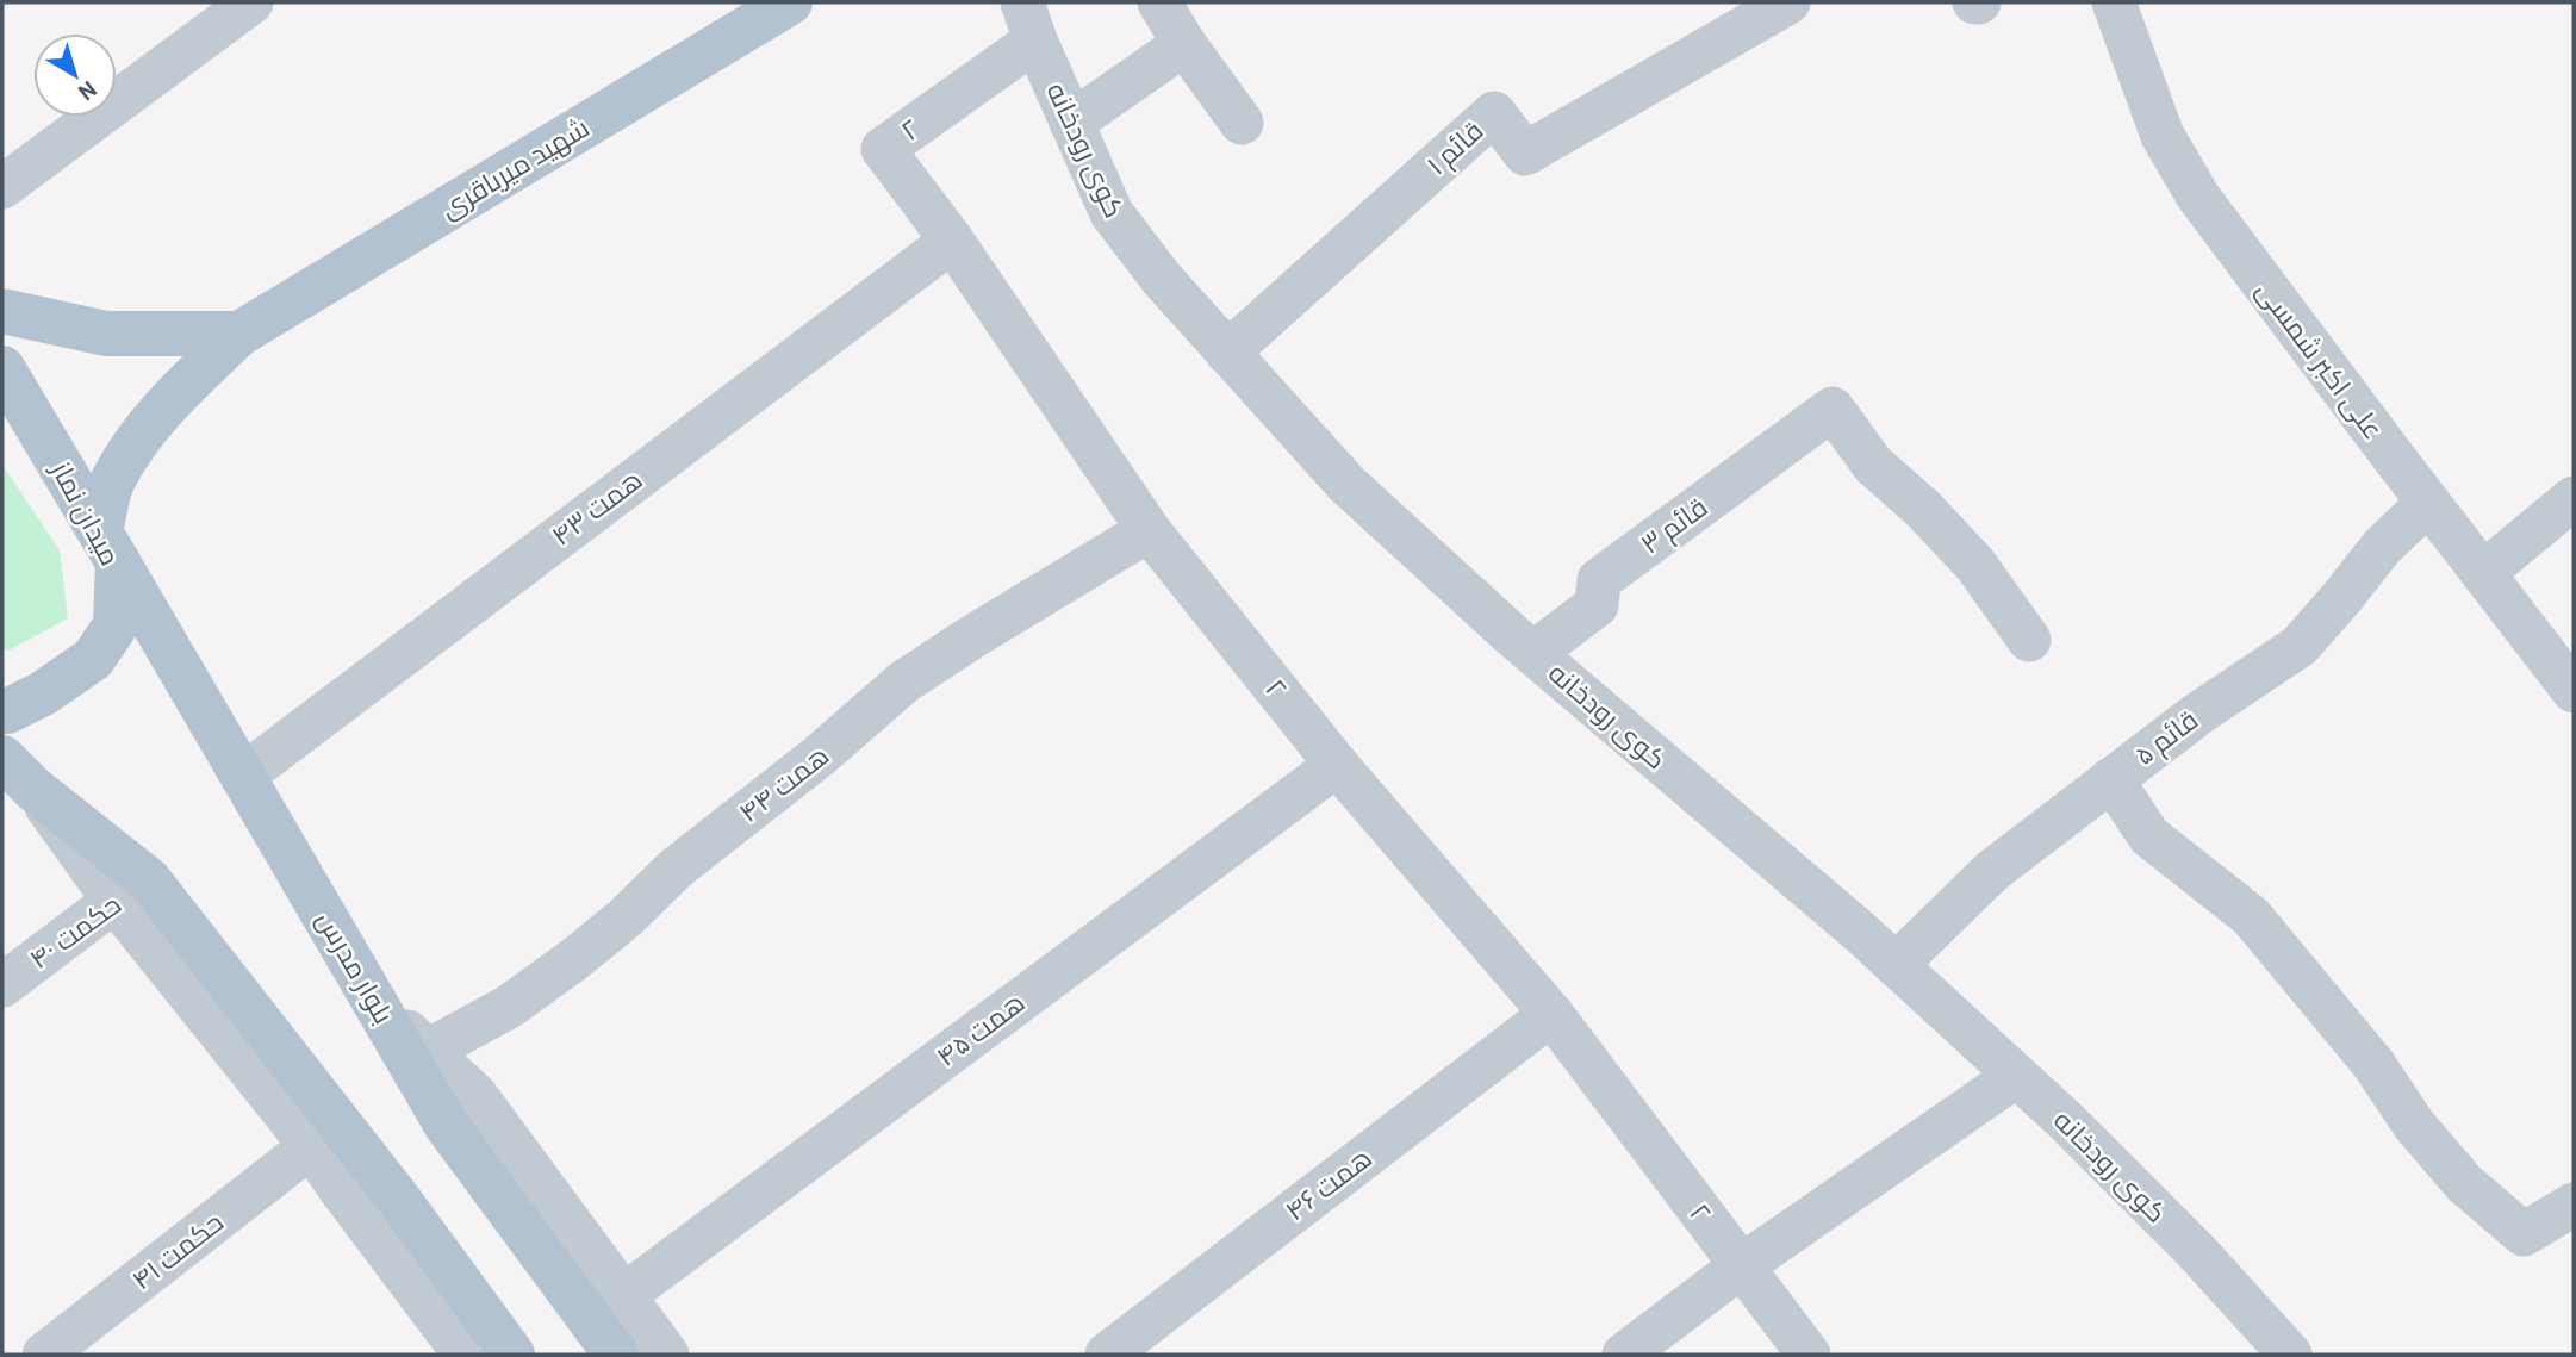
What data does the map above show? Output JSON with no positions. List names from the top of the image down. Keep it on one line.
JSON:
{"streets":{"main road":["شهید میرباقری","میدان نماز","بلوار مدرس"],"street":["۲","قائم ۱","کوی رودخانه","علی اکبر شمسی","همت ۴۳","قائم ۳","قائم ۵","همت ۴۴","حکمت ۴۰","همت ۴۵","همت ۴۶","حکمت ۴۱"]},"crossings":[["۲","کوی رودخانه"],["۲","همت ۴۳"],["۲","همت ۴۴"],["۲","همت ۴۵"],["۲","همت ۴۶"],["قائم ۱","کوی رودخانه"],["کوی رودخانه","قائم ۳"],["کوی رودخانه","قائم ۵"],["شهید میرباقری","میدان نماز"],["شهید میرباقری","بلوار مدرس"],["علی اکبر شمسی","قائم ۵"],["همت ۴۳","بلوار مدرس"],["میدان نماز","بلوار مدرس"]],"north":"bottom right"}
